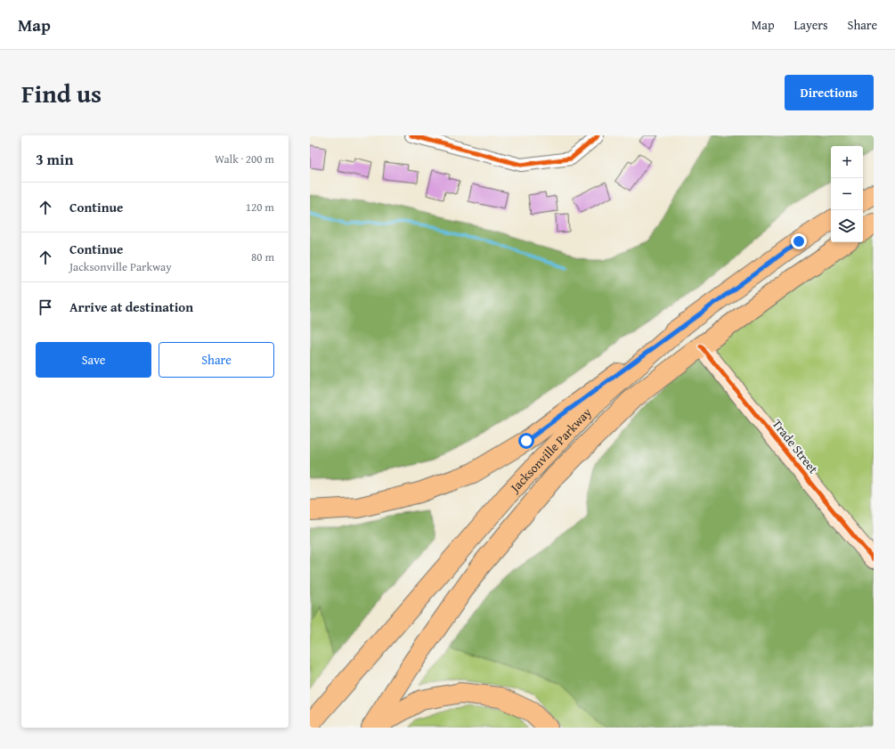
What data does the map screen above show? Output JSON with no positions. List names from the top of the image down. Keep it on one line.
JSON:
{"streets":{"main road":["Jacksonville Parkway"],"street":["Trade Street"]},"crossings":[["Trade Street","Jacksonville Parkway"]],"page":{"header":"Map","nav":["Map","Layers","Share"],"title":"Find us","buttons":["Directions",["Save","Share"]],"heading":["3 min","Walk · 200 m"],"map_buttons":["+","−"],"list":[["Continue","120 m"],["Continue","Jacksonville Parkway","80 m"],"Arrive at destination"]}}
